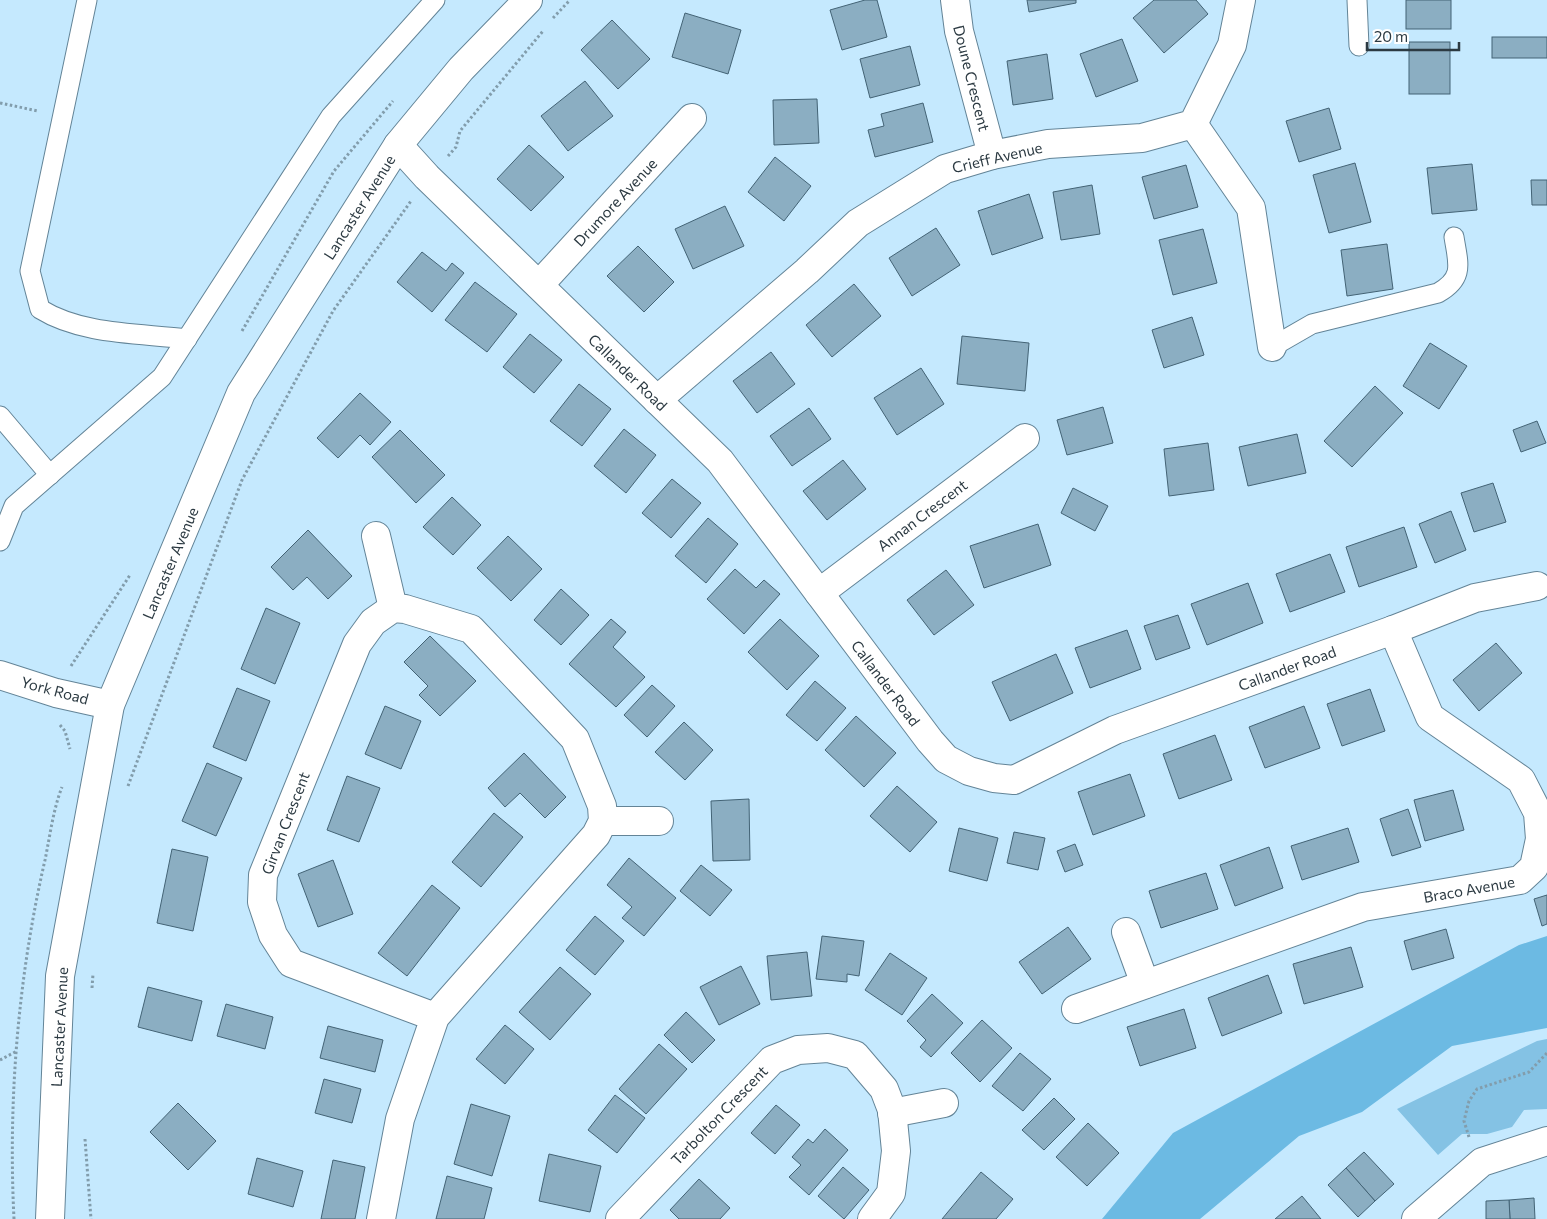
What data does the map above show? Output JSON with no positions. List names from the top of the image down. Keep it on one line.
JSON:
{"streets":{"street":["Doune Crescent","Crieff Avenue","Drumore Avenue","Lancaster Avenue","Callander Road","Annan Crescent","York Road","Girvan Crescent","Braco Avenue","Tarbolton Crescent"]},"crossings":[["Doune Crescent","Crieff Avenue"],["Crieff Avenue","Callander Road"],["Drumore Avenue","Callander Road"],["Lancaster Avenue","Callander Road"],["Lancaster Avenue","York Road"],["Callander Road","Annan Crescent"],["Callander Road","Braco Avenue"]],"scale_bar":"20 m"}
